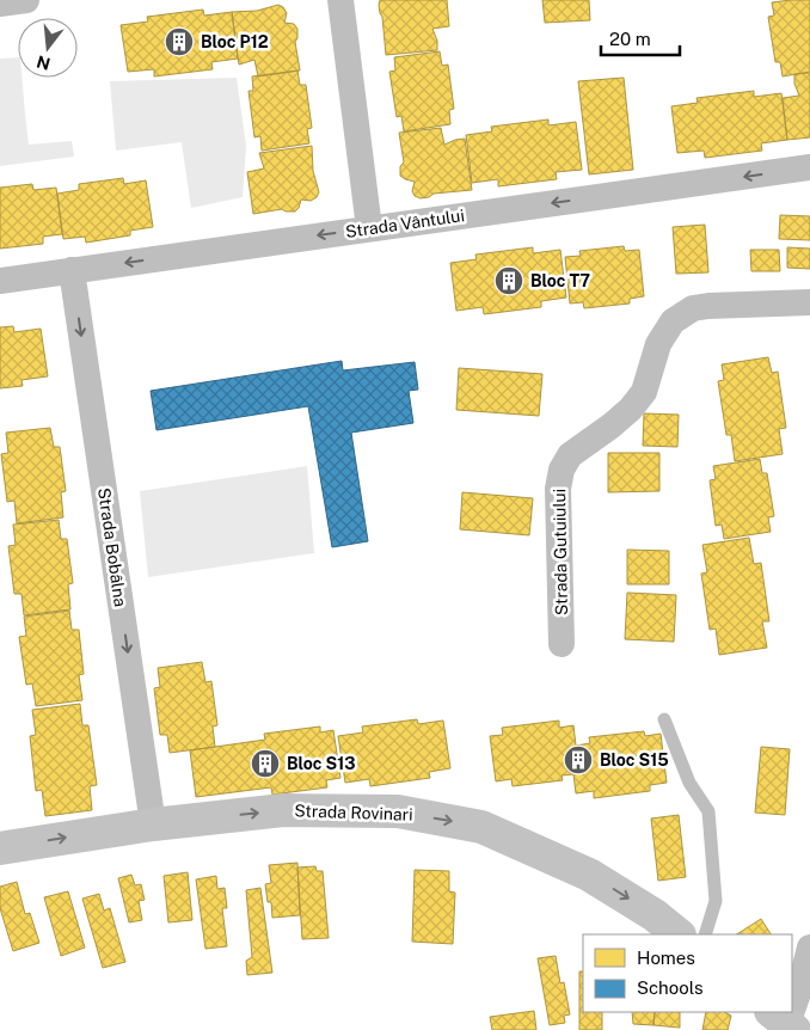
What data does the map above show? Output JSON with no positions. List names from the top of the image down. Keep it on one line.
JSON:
{"streets":{"street":["Strada Vântului","Strada Bobâlna","Strada Gutuiului","Strada Rovinari"]},"crossings":[["Strada Vântului","Strada Bobâlna"],["Strada Bobâlna","Strada Rovinari"]],"one_way":["Strada Vântului","Strada Bobâlna","Strada Rovinari"],"places":{"building":["Bloc P12","Bloc T7","Bloc S15","Bloc S13"]},"legend":["Homes","Schools"],"scale_bar":"20 m","north":"bottom"}
